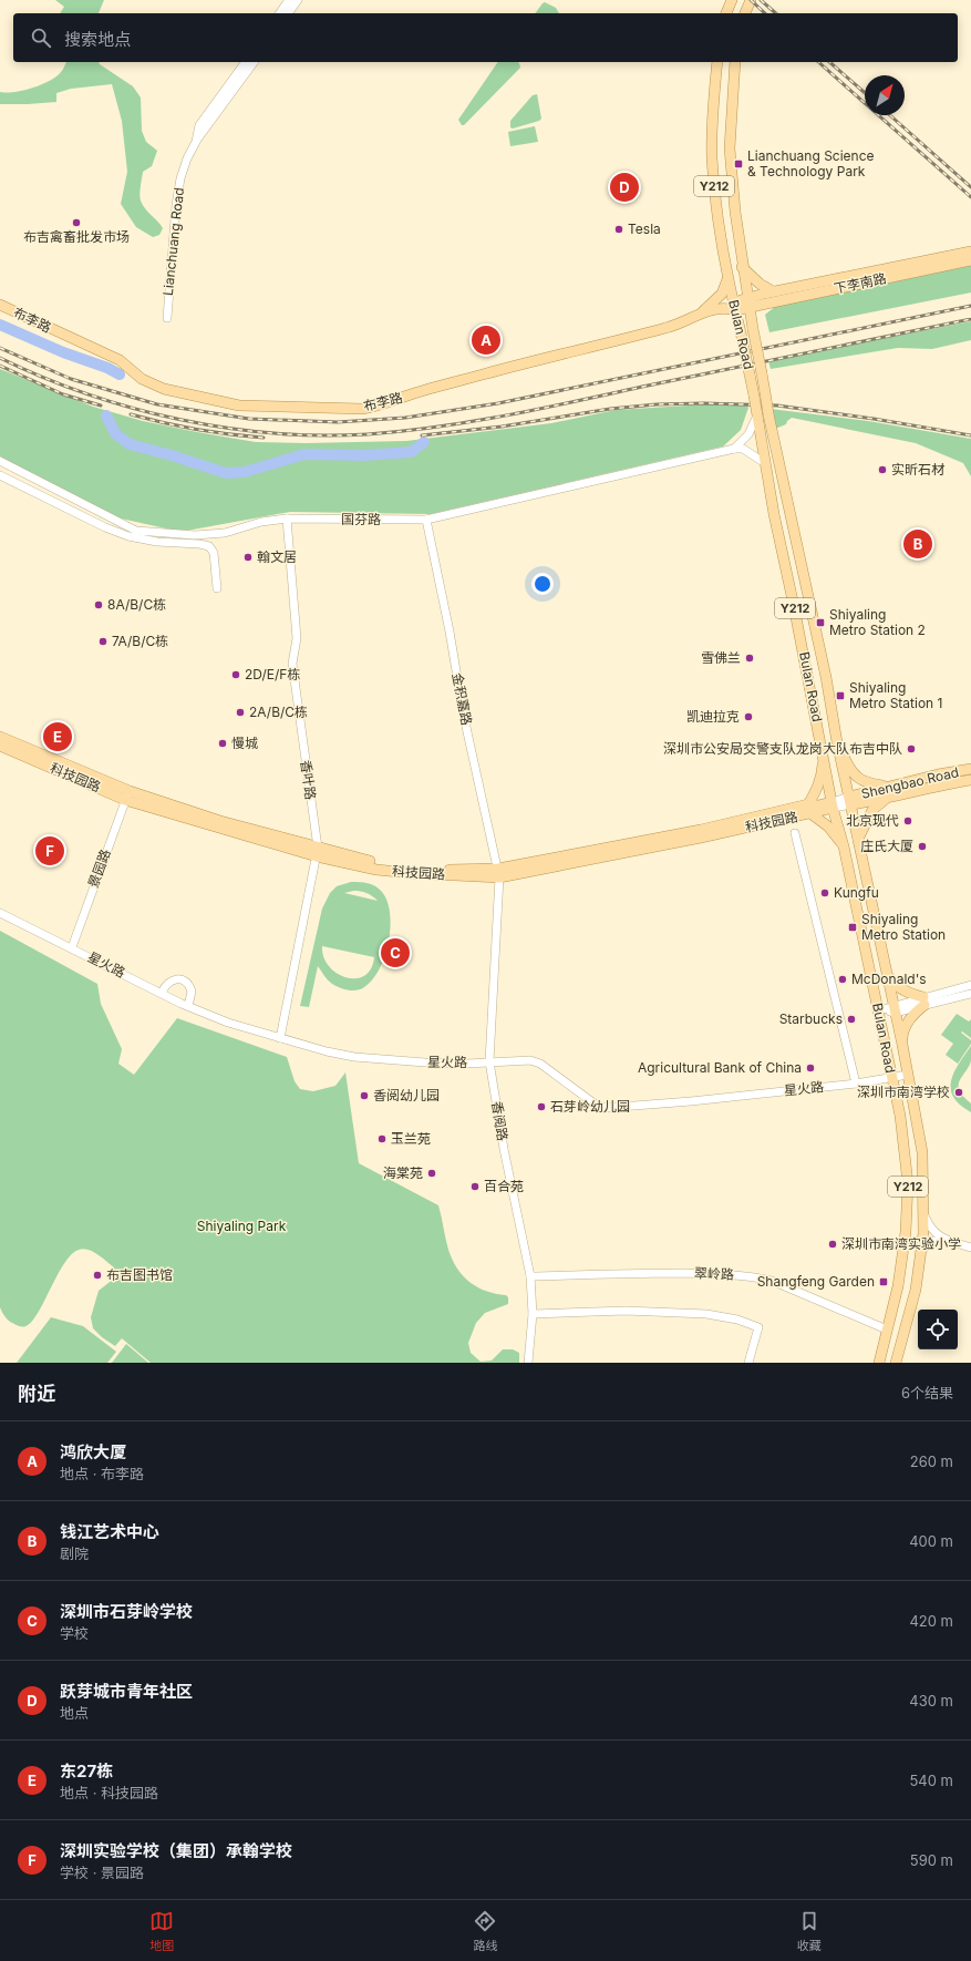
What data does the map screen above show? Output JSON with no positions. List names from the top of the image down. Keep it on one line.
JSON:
{"streets":{"main road":["Y212","下李南路","布李路","Bulan Road","科技园路","Shengbao Road"],"street":["Lianchuang Road","国芬路","金积嘉路","香叶路","景园路","星火路","香阅路","翠岭路"]},"crossings":[["下李南路","布李路"],["下李南路","Bulan Road"],["布李路","Bulan Road"],["Bulan Road","科技园路"],["Bulan Road","Shengbao Road"],["Bulan Road","星火路"],["Bulan Road","翠岭路"],["国芬路","金积嘉路"],["国芬路","香叶路"],["金积嘉路","科技园路"],["金积嘉路","香阅路"],["科技园路","香叶路"],["科技园路","Shengbao Road"],["科技园路","景园路"],["科技园路","香阅路"],["香叶路","星火路"],["景园路","星火路"],["星火路","香阅路"],["香阅路","翠岭路"]],"parks":["Shiyaling Park"],"places":{"transit":["Lianchuang Science & Technology Park","Shiyaling Metro Station 2","Shiyaling Metro Station 1","Shiyaling Metro Station","Shangfeng Garden"],"other":["布吉禽畜批发市场","Tesla","实昕石材","翰文居","8A/B/C栋","7A/B/C栋","雪佛兰","2D/E/F栋","2A/B/C栋","凯迪拉克","慢城","深圳市公安局交警支队龙岗大队布吉中队","北京现代","庄氏大厦","Kungfu","McDonald's","Starbucks","Agricultural Bank of China","深圳市南湾学校","香阅幼儿园","石芽岭幼儿园","玉兰苑","海棠苑","百合苑","深圳市南湾实验小学","布吉图书馆"]},"north":"top right","page":{"search":"搜索地点","pins":["D","A","B","E","F","C"],"heading":["附近","6个结果"],"list":[{"mark":"A","name":"鸿欣大厦","note":"地点 · 布李路","value":"260 m"},{"mark":"B","name":"钱江艺术中心","note":"剧院","value":"400 m"},{"mark":"C","name":"深圳市石芽岭学校","note":"学校","value":"420 m"},{"mark":"D","name":"跃芽城市青年社区","note":"地点","value":"430 m"},{"mark":"E","name":"东27栋","note":"地点 · 科技园路","value":"540 m"},{"mark":"F","name":"深圳实验学校（集团）承翰学校","note":"学校 · 景园路","value":"590 m"}],"nav":["地图","路线","收藏"]}}
